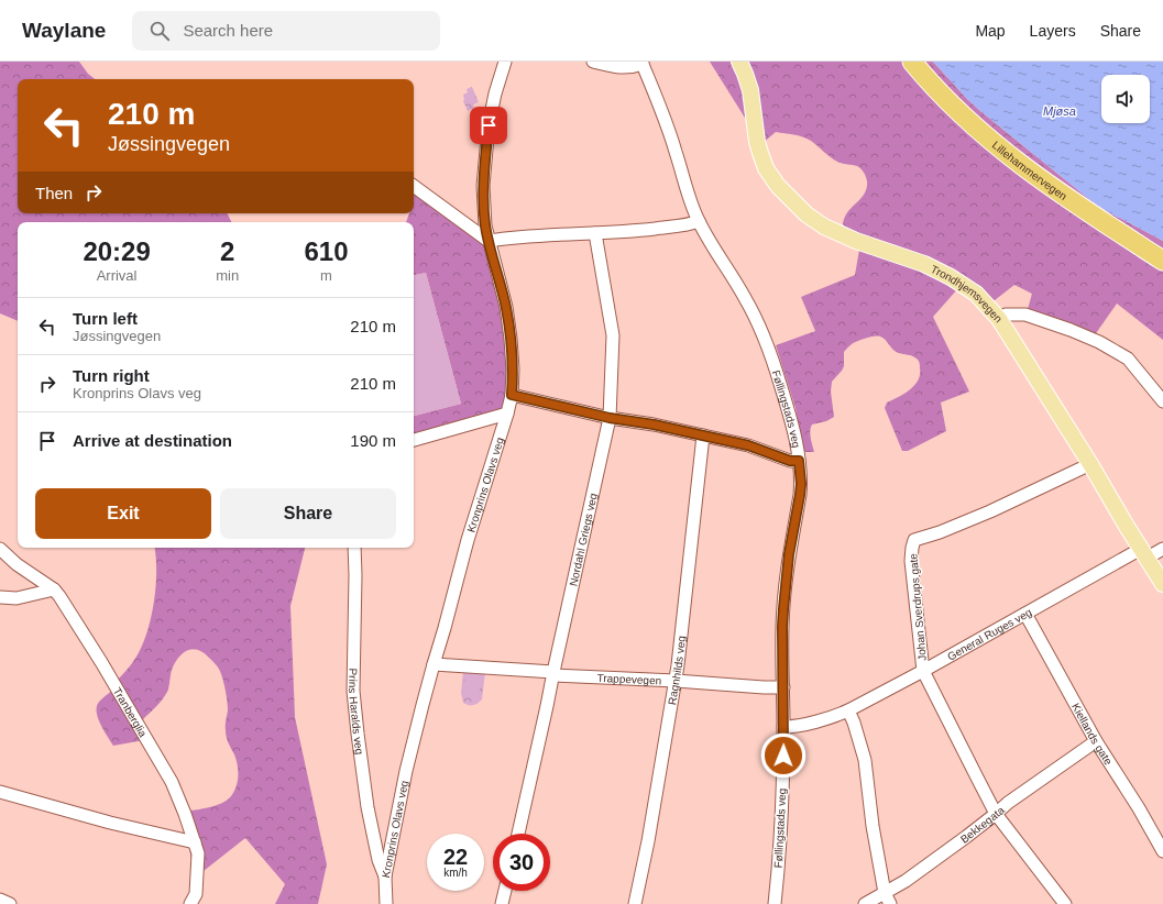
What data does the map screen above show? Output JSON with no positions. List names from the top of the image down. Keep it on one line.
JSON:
{"streets":{"highway":["Lillehammervegen"],"main road":["Trondhjemsvegen"],"street":["Føllingstads veg","Kronprins Olavs veg","Nordahl Griegs veg","Johan Sverdrups gate","General Ruges veg","Ragnhilds veg","Trappevegen","Prins Haralds veg","Tranberglia","Kiellands gate","Bekkegata"]},"crossings":[["Trondhjemsvegen","Johan Sverdrups gate"],["Trondhjemsvegen","General Ruges veg"],["Føllingstads veg","General Ruges veg"],["Føllingstads veg","Trappevegen"],["Kronprins Olavs veg","Trappevegen"],["Kronprins Olavs veg","Prins Haralds veg"],["Nordahl Griegs veg","Trappevegen"],["Johan Sverdrups gate","General Ruges veg"],["Johan Sverdrups gate","Bekkegata"],["General Ruges veg","Kiellands gate"],["Ragnhilds veg","Trappevegen"],["Kiellands gate","Bekkegata"]],"water":["Mjøsa"],"page":{"header":"Waylane","search":"Search here","nav":["Map","Layers","Share"],"turn":["210 m","Jøssingvegen"],"then":"Then","eta":["20:29","Arrival","2","min","610","m"],"list":[{"name":"Turn left","note":"Jøssingvegen","value":"210 m"},{"name":"Turn right","note":"Kronprins Olavs veg","value":"210 m"},{"name":"Arrive at destination","value":"190 m"}],"buttons":["Exit","Share"],"speed":"22 km/h","limit":"30"}}
